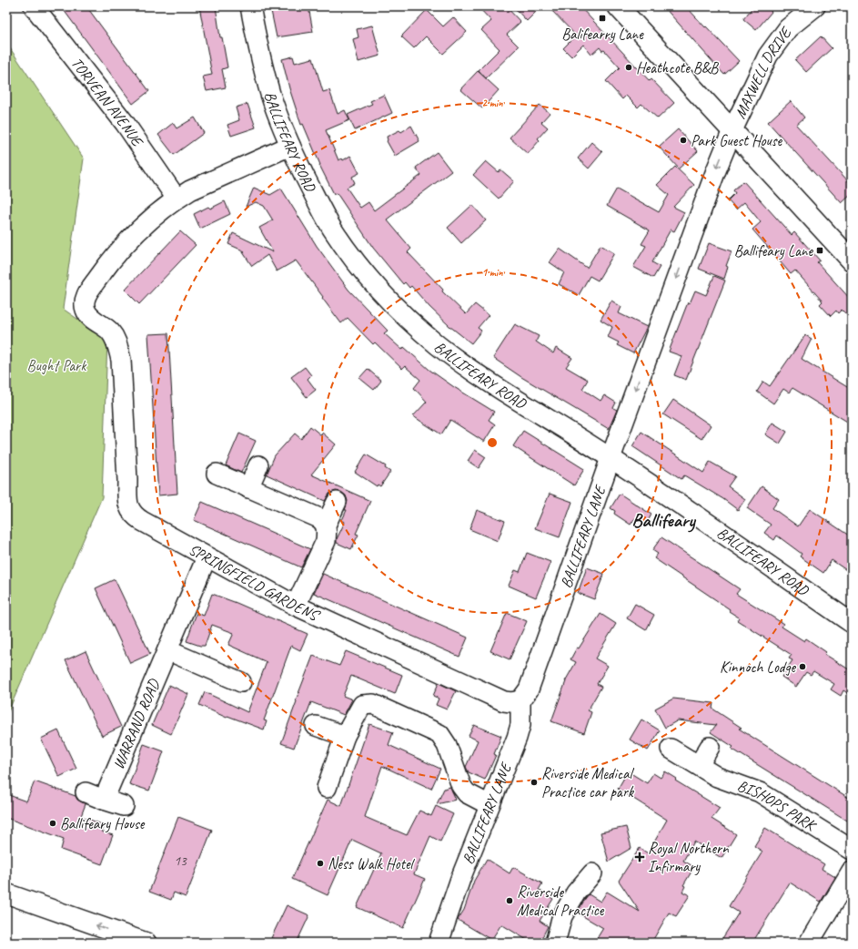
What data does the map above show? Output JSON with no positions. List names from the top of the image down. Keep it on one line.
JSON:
{"streets":{"street":["MAXWELL DRIVE","TORVEAN AVENUE","BALLIFEARY ROAD","BALLIFEARY LANE","SPRINGFIELD GARDENS","WARRAND ROAD","BISHOPS PARK"]},"crossings":[["MAXWELL DRIVE","BALLIFEARY LANE"],["TORVEAN AVENUE","SPRINGFIELD GARDENS"],["BALLIFEARY ROAD","BALLIFEARY LANE"],["BALLIFEARY LANE","SPRINGFIELD GARDENS"],["SPRINGFIELD GARDENS","WARRAND ROAD"]],"one_way":["BALLIFEARY LANE"],"districts":["Ballifeary"],"parks":["Bught Park"],"places":{"transit":["Balifearry Lane","Ballifeary Lane"],"other":["Heathcote B&B","Park Guest House","Kinnoch Lodge","Riverside Medical Practice car park","Ballifeary House","Ness Walk Hotel","Riverside Medical Practice"],"health":["Royal Northern Infirmary"]},"house_numbers":["13"],"rings":["2 min","1 min"]}
